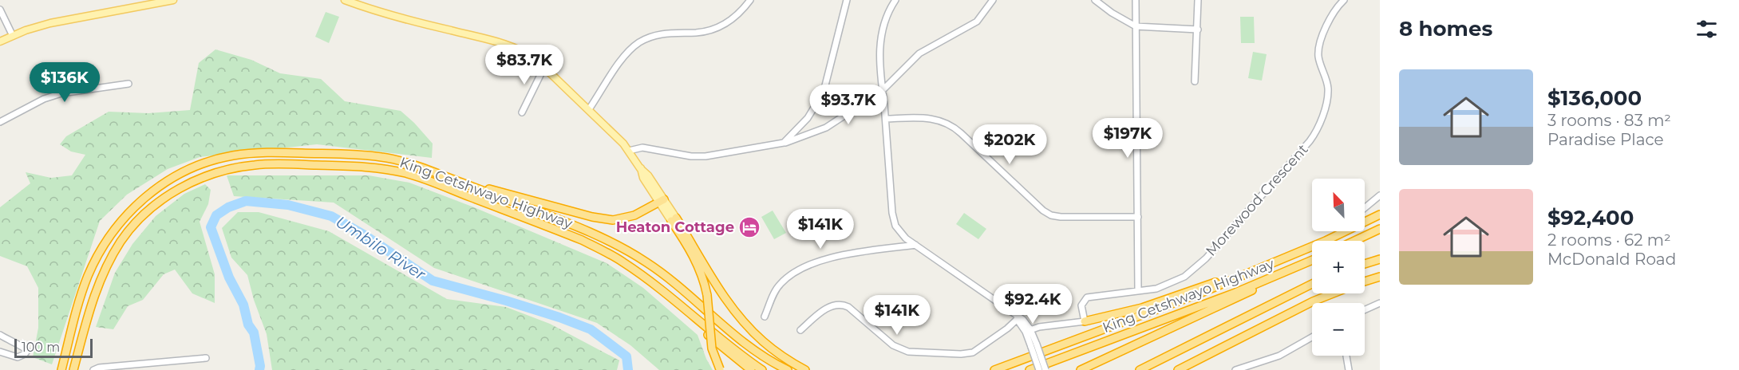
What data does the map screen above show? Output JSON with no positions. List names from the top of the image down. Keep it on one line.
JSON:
{"streets":{"highway":["King Cetshwayo Highway"],"street":["Morewood Crescent"]},"water":["Umbilo River"],"places":{"hotel":["Heaton Cottage"]},"scale_bar":"100 m","north":"top left","page":{"heading":"8 homes","price":["$83.7K","$136K","$93.7K","$197K","$202K","$141K","$92.4K","$141K"],"list":[{"name":"$136,000","note":"3 rooms · 83 m² · Paradise Place"},{"name":"$92,400","note":"2 rooms · 62 m² · McDonald Road"}],"map_buttons":["+","−"],"scale":"100 m"}}
